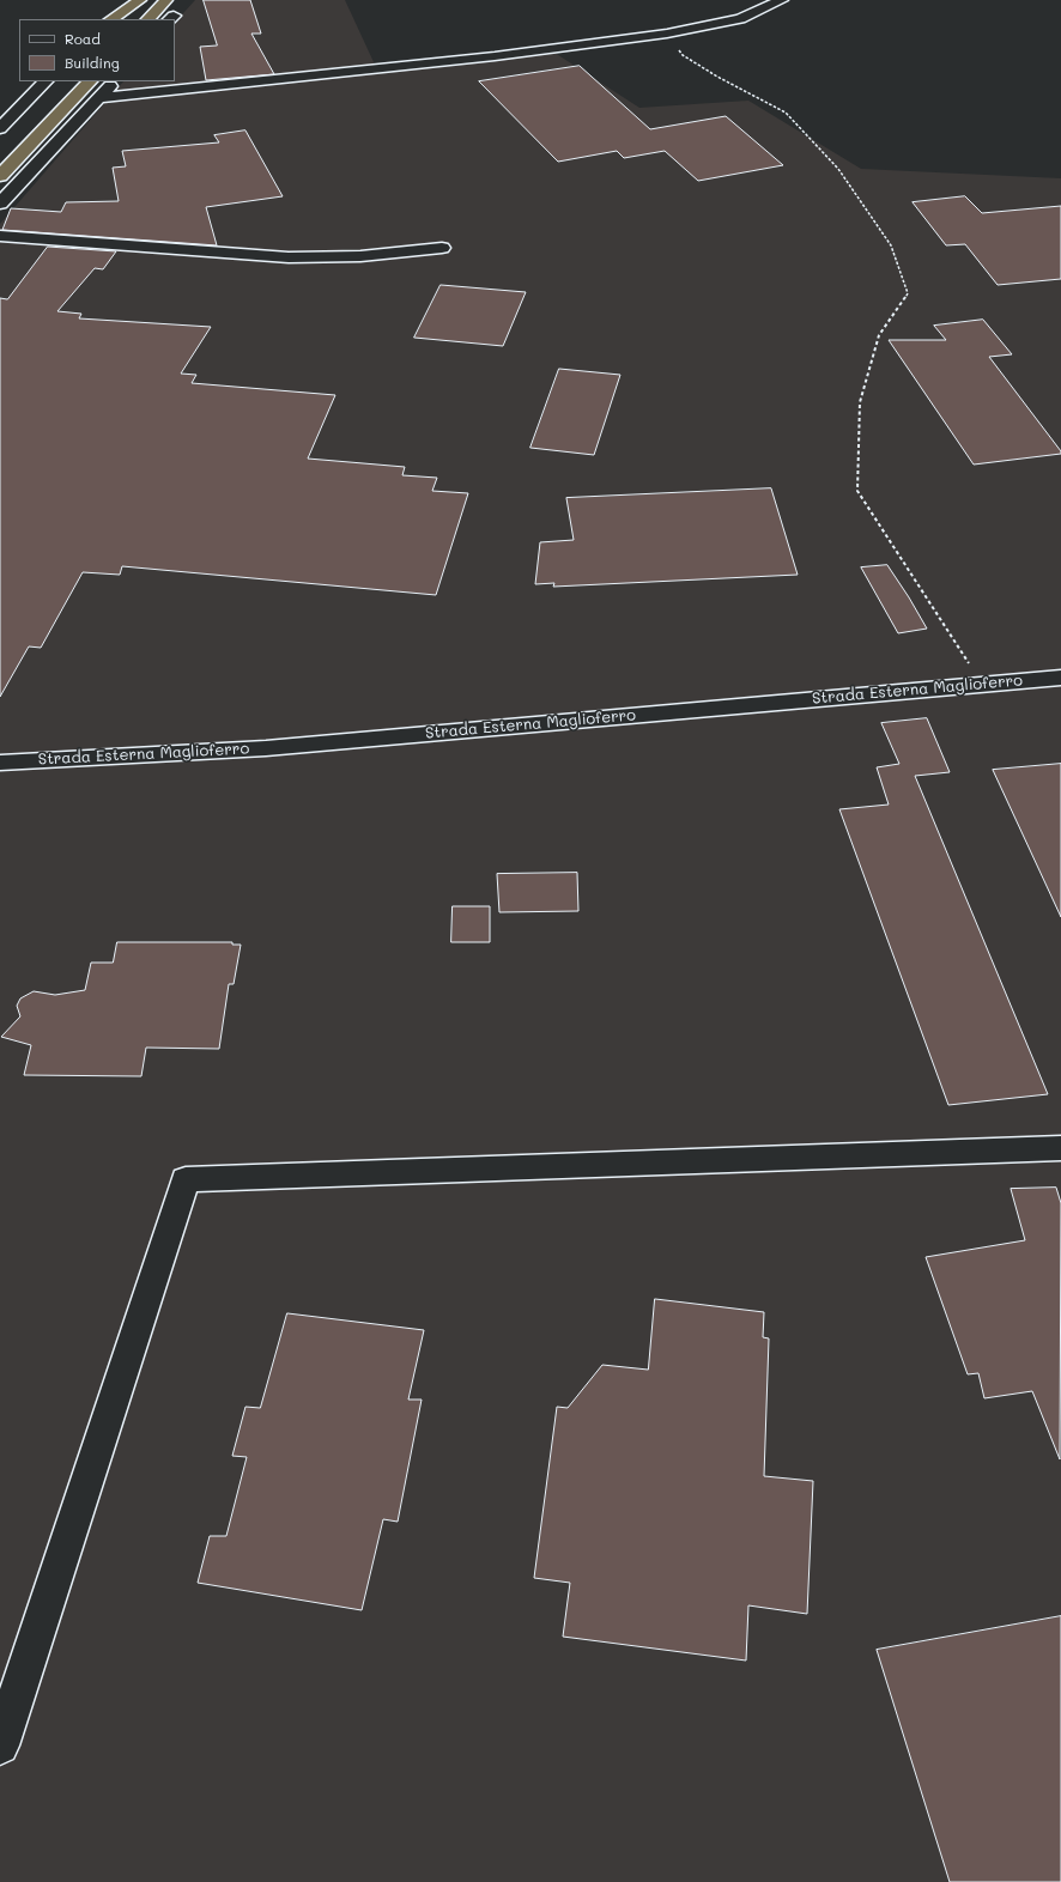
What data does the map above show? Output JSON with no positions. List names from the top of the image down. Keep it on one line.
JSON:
{"streets":{"street":["Strada Esterna Maglioferro"]},"legend":["Road","Building"]}
